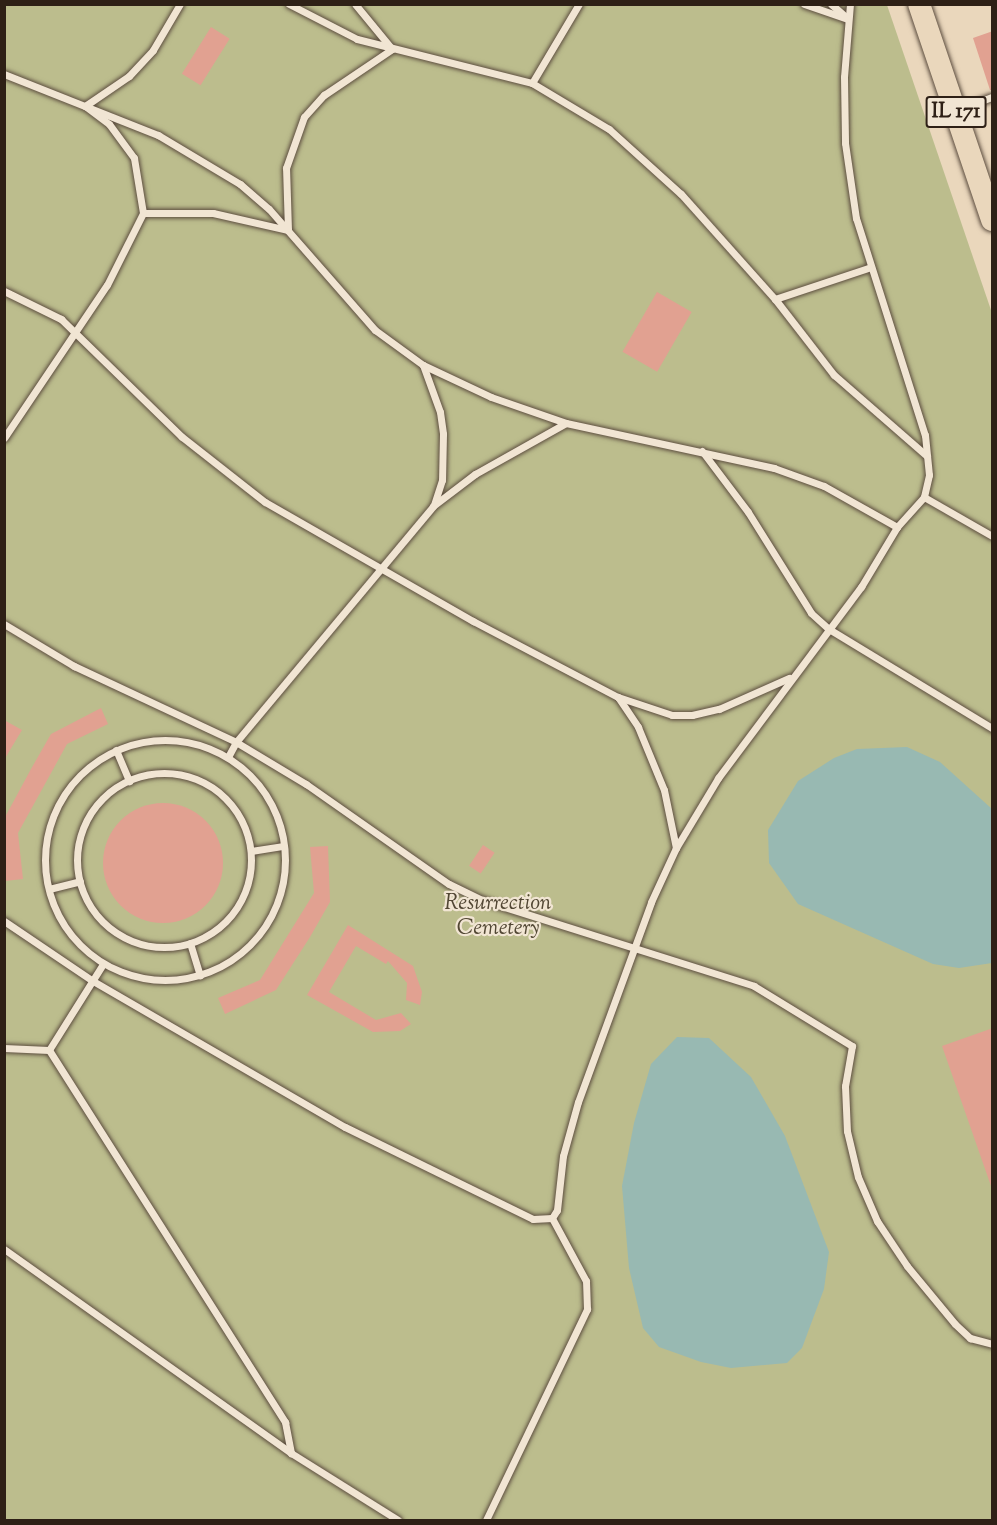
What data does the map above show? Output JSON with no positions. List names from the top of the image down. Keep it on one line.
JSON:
{"streets":{"main road":["IL 171"]},"parks":["Resurrection Cemetery"]}
